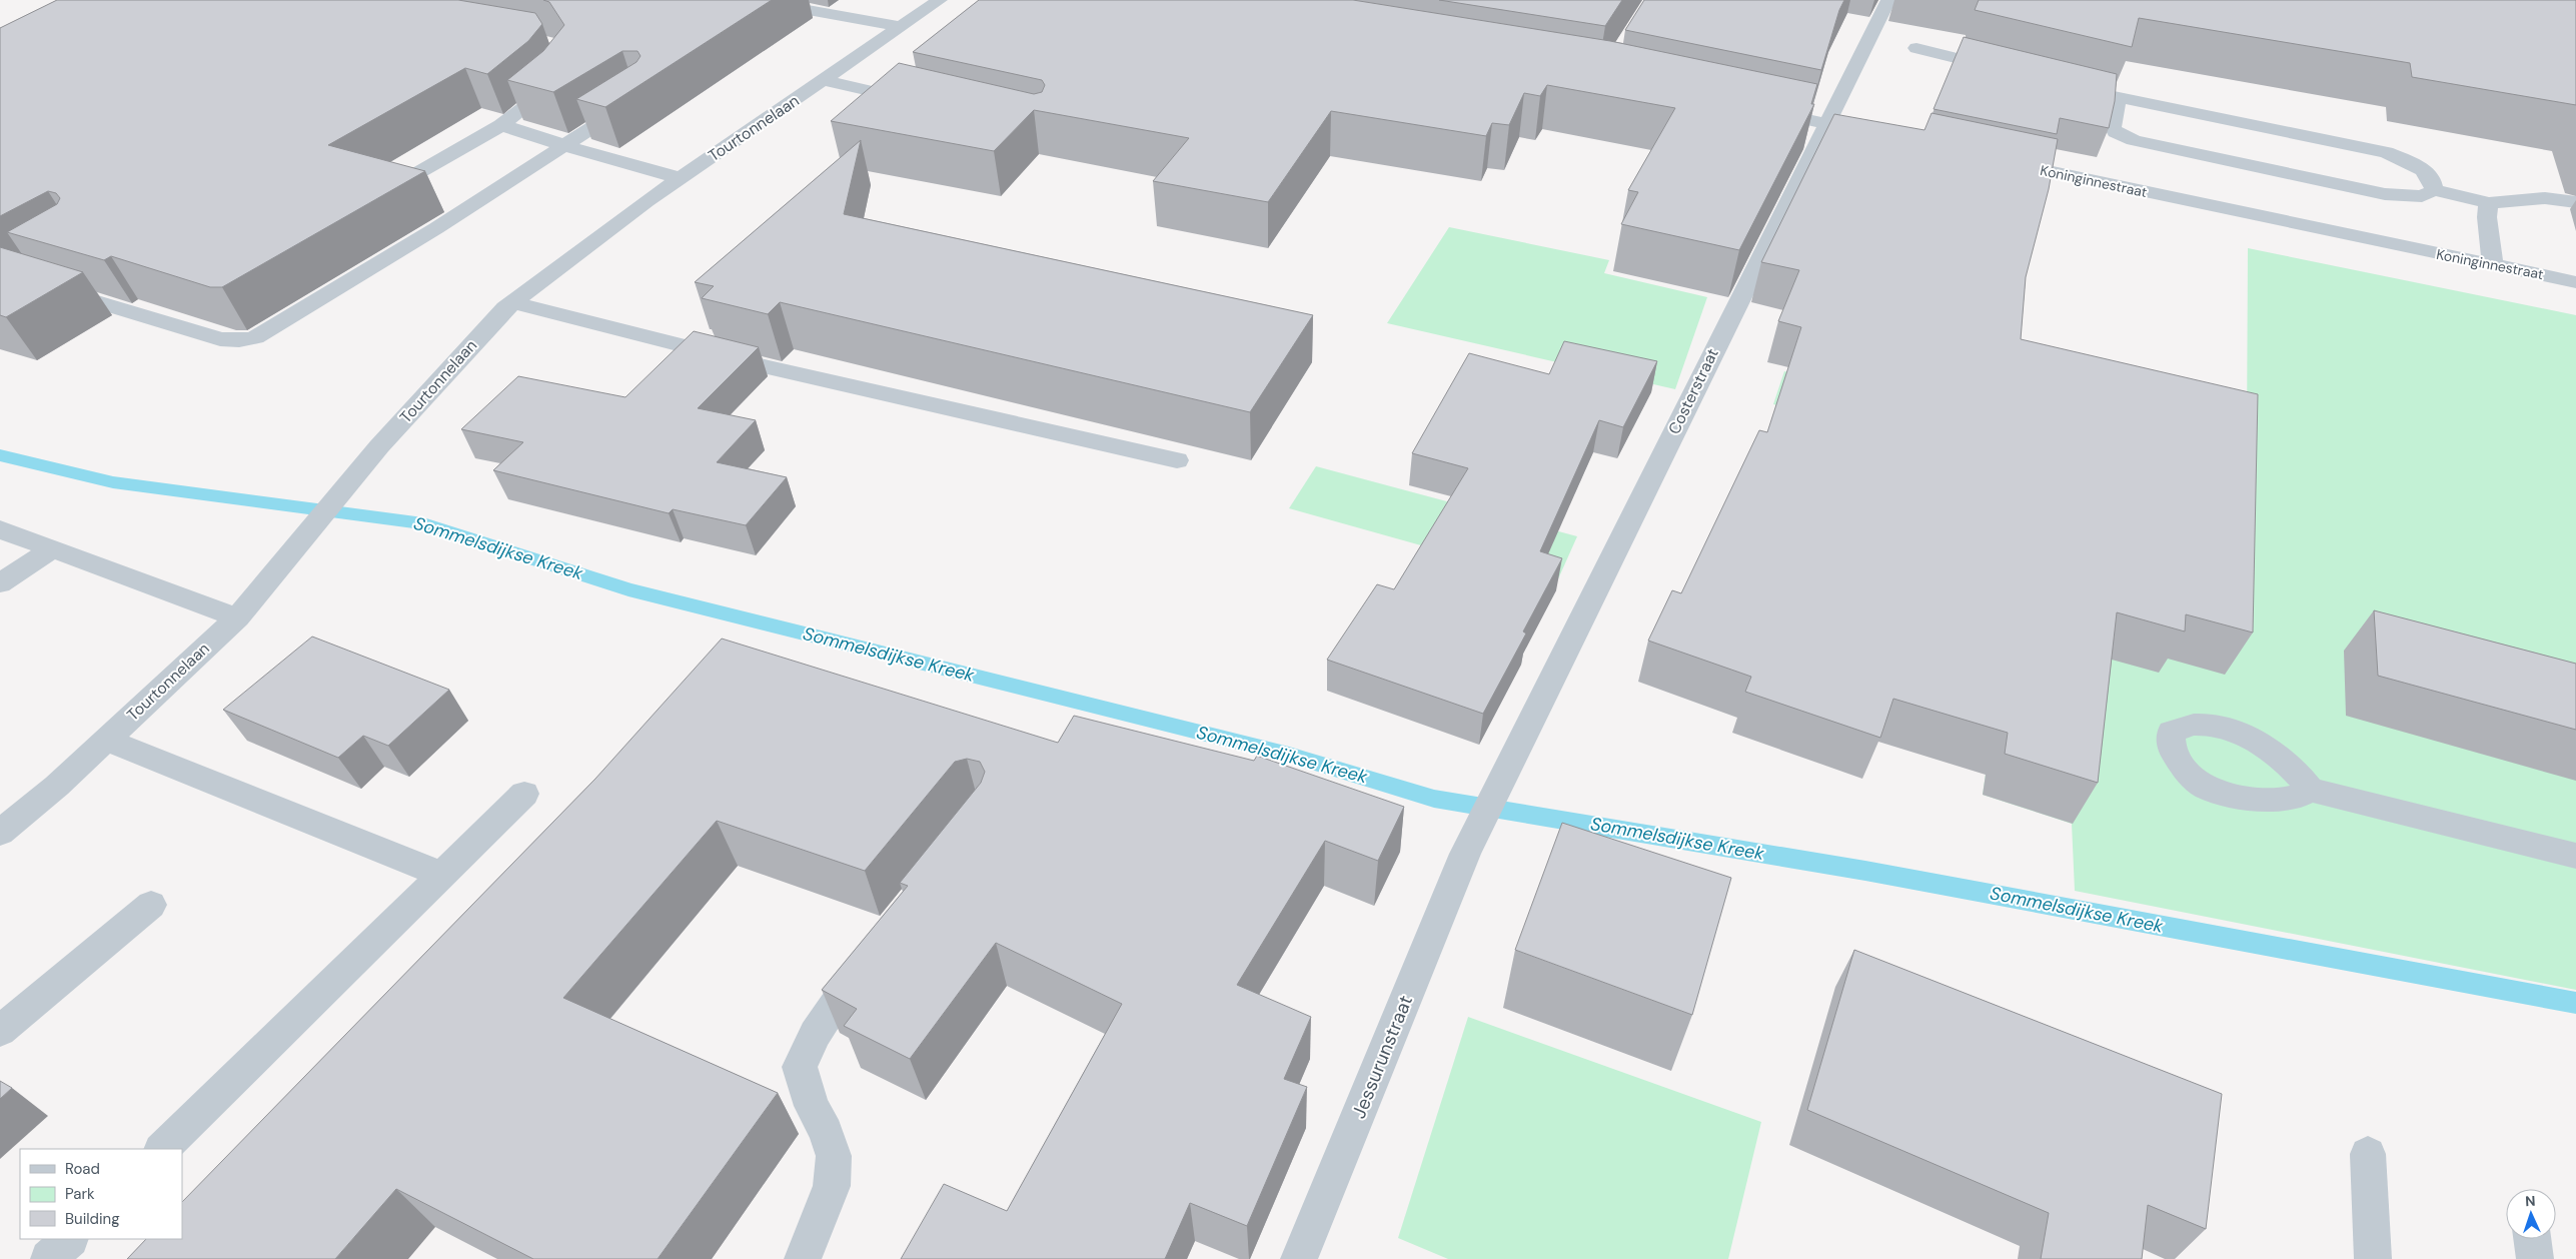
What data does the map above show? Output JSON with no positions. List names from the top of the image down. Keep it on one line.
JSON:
{"streets":{"street":["Tourtonnelaan","Koninginnestraat","Costerstraat","Jessurunstraat"]},"crossings":[["Costerstraat","Jessurunstraat"]],"water":["Sommelsdijkse Kreek"],"legend":["Road","Park","Building"],"north":"top"}
